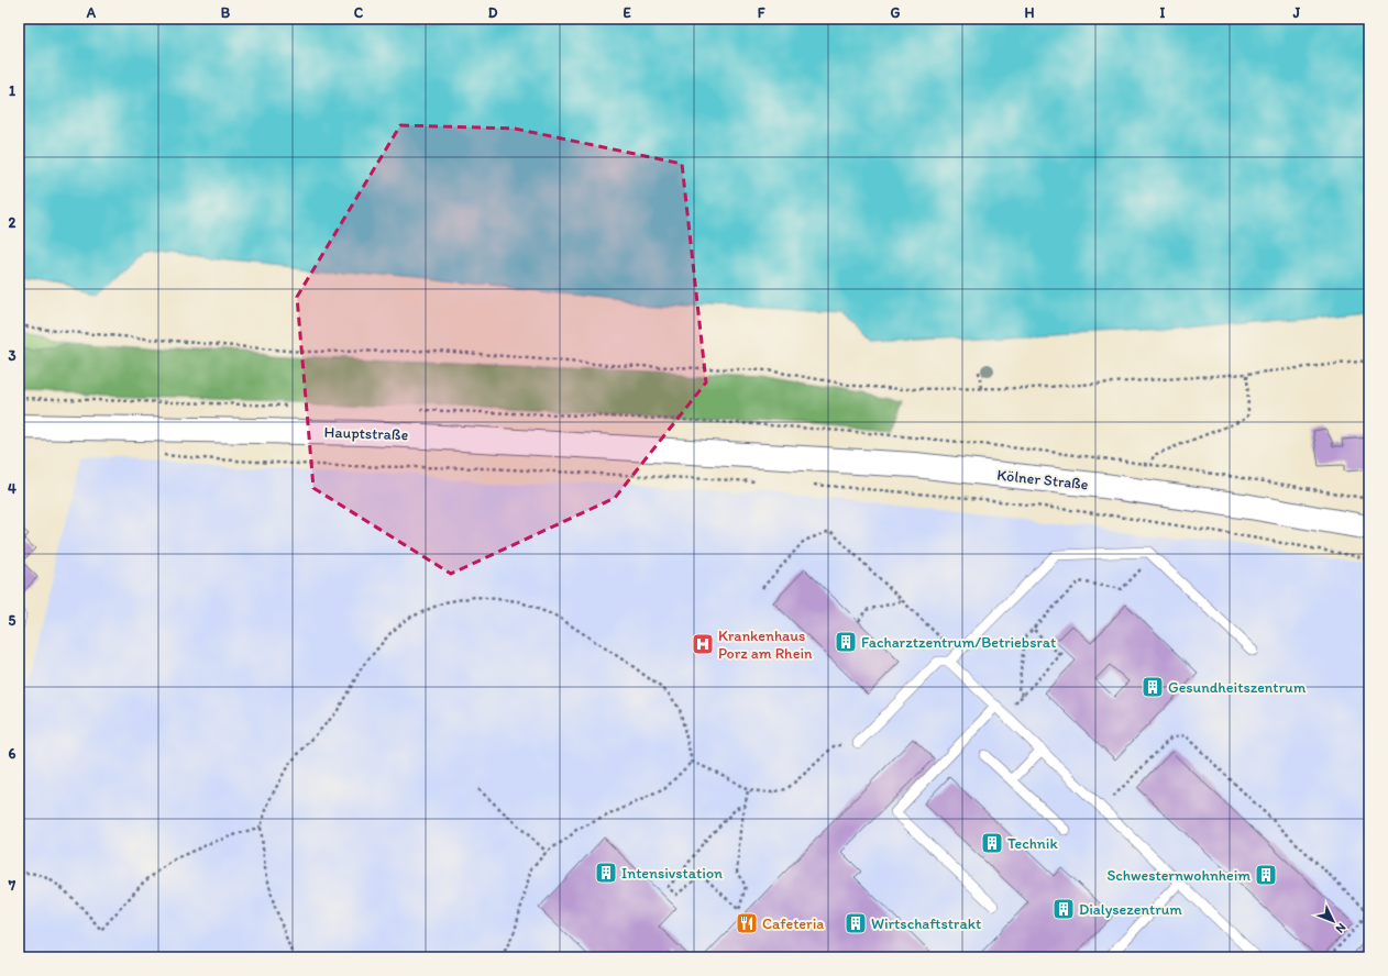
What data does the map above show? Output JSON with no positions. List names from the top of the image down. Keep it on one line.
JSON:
{"streets":{"main road":["Hauptstraße","Kölner Straße"]},"crossings":[["Hauptstraße","Kölner Straße"]],"places":{"building":["Facharztzentrum/Betriebsrat","Gesundheitszentrum","Technik","Intensivstation","Schwesternwohnheim","Dialysezentrum","Wirtschaftstrakt"],"hospital":["Krankenhaus Porz am Rhein"],"restaurant":["Cafeteria"]},"north":"bottom right","grid":{"columns":["A","B","C","D","E","F","G","H","I","J"],"rows":["1","2","3","4","5","6","7"]}}
